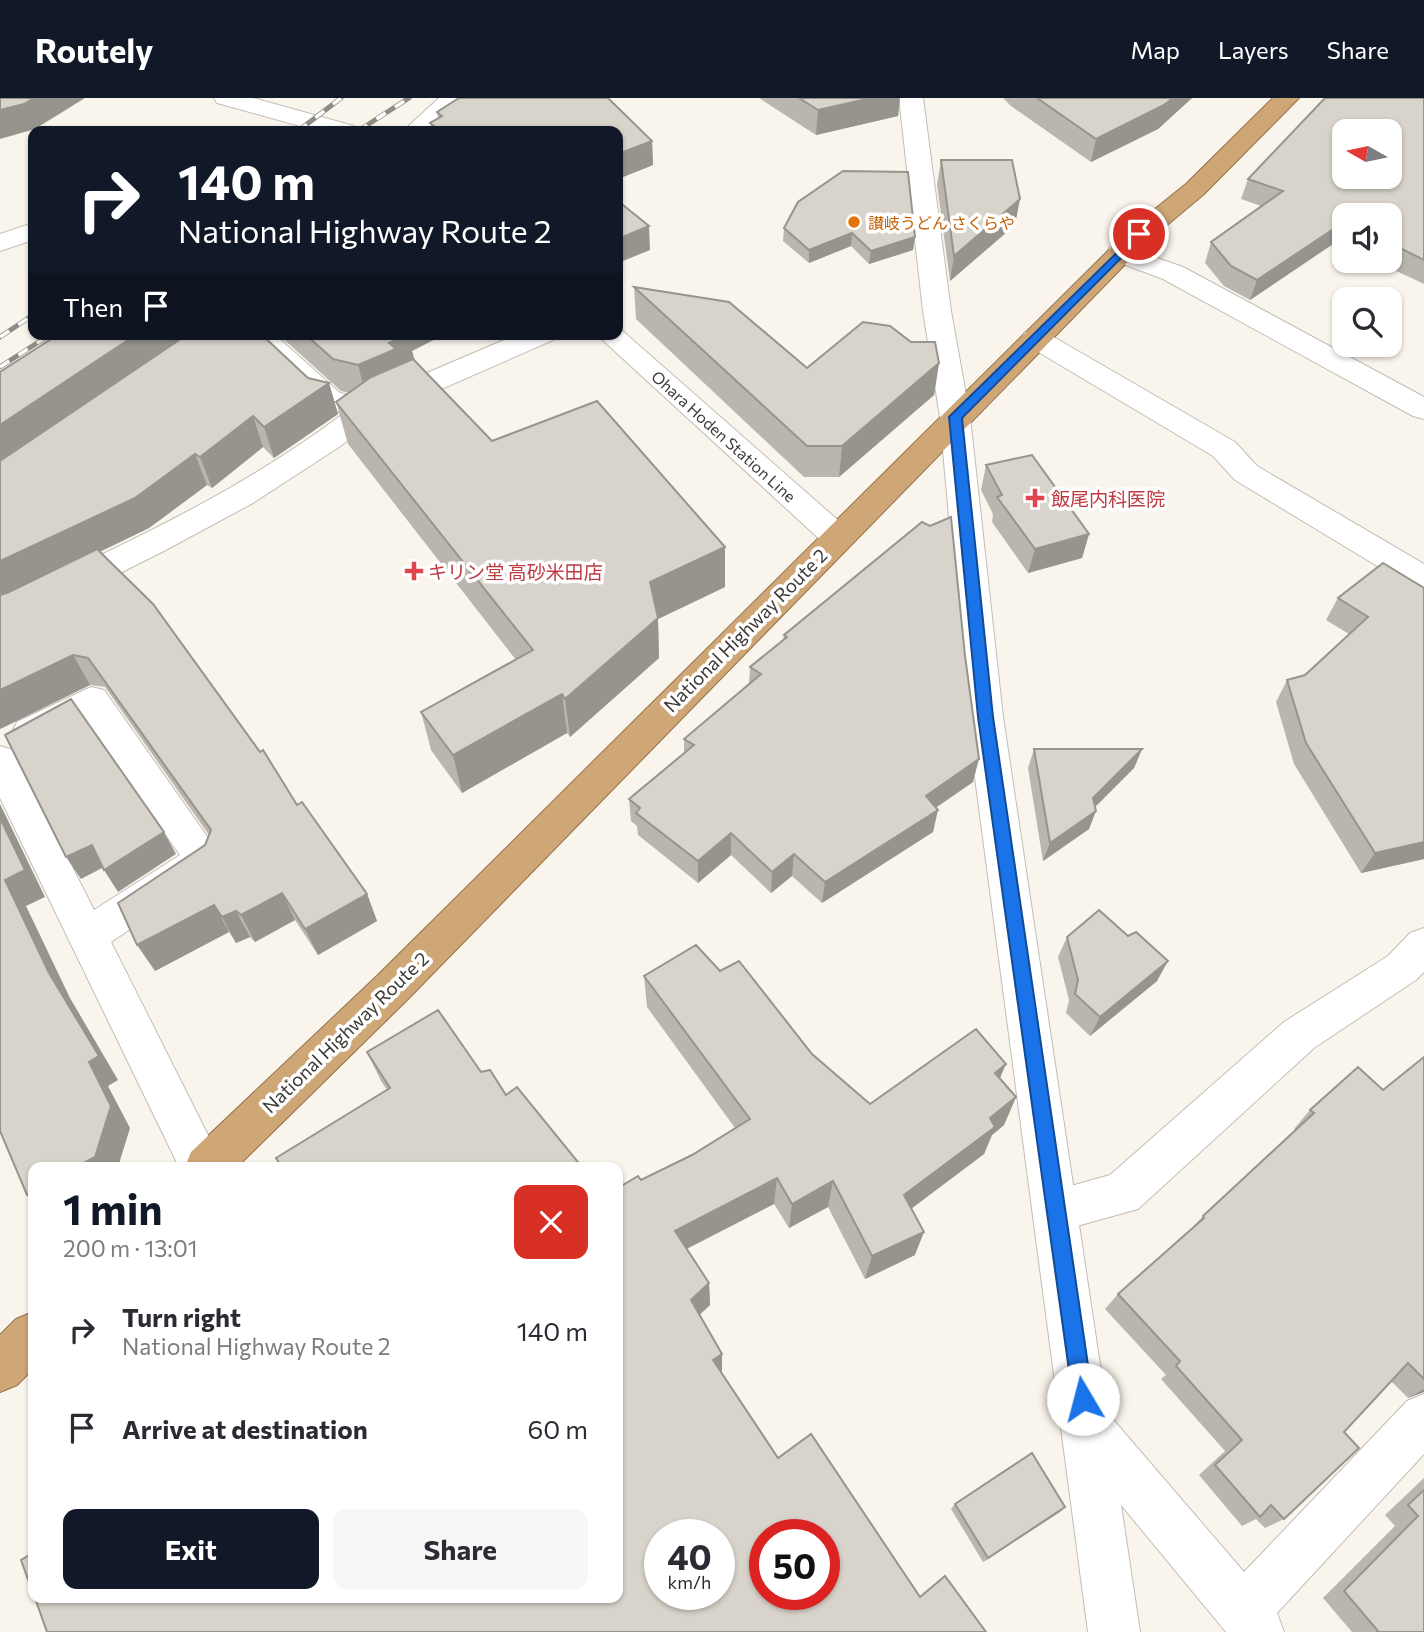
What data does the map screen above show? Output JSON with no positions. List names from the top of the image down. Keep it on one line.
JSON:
{"streets":{"highway":["National Highway Route 2"],"street":["Ohara Hoden Station Line"]},"crossings":[["Ohara Hoden Station Line","National Highway Route 2"]],"places":{"other":["讃岐うどん さくらや"],"health":["飯尾内科医院","キリン堂 高砂米田店"]},"north":"left","page":{"header":"Routely","nav":["Map","Layers","Share"],"turn":["140 m","National Highway Route 2"],"then":"Then","heading":["1 min","200 m · 13:01"],"list":[{"name":"Turn right","note":"National Highway Route 2","value":"140 m"},{"name":"Arrive at destination","value":"60 m"}],"buttons":["Exit","Share"],"speed":"40 km/h","limit":"50"}}
